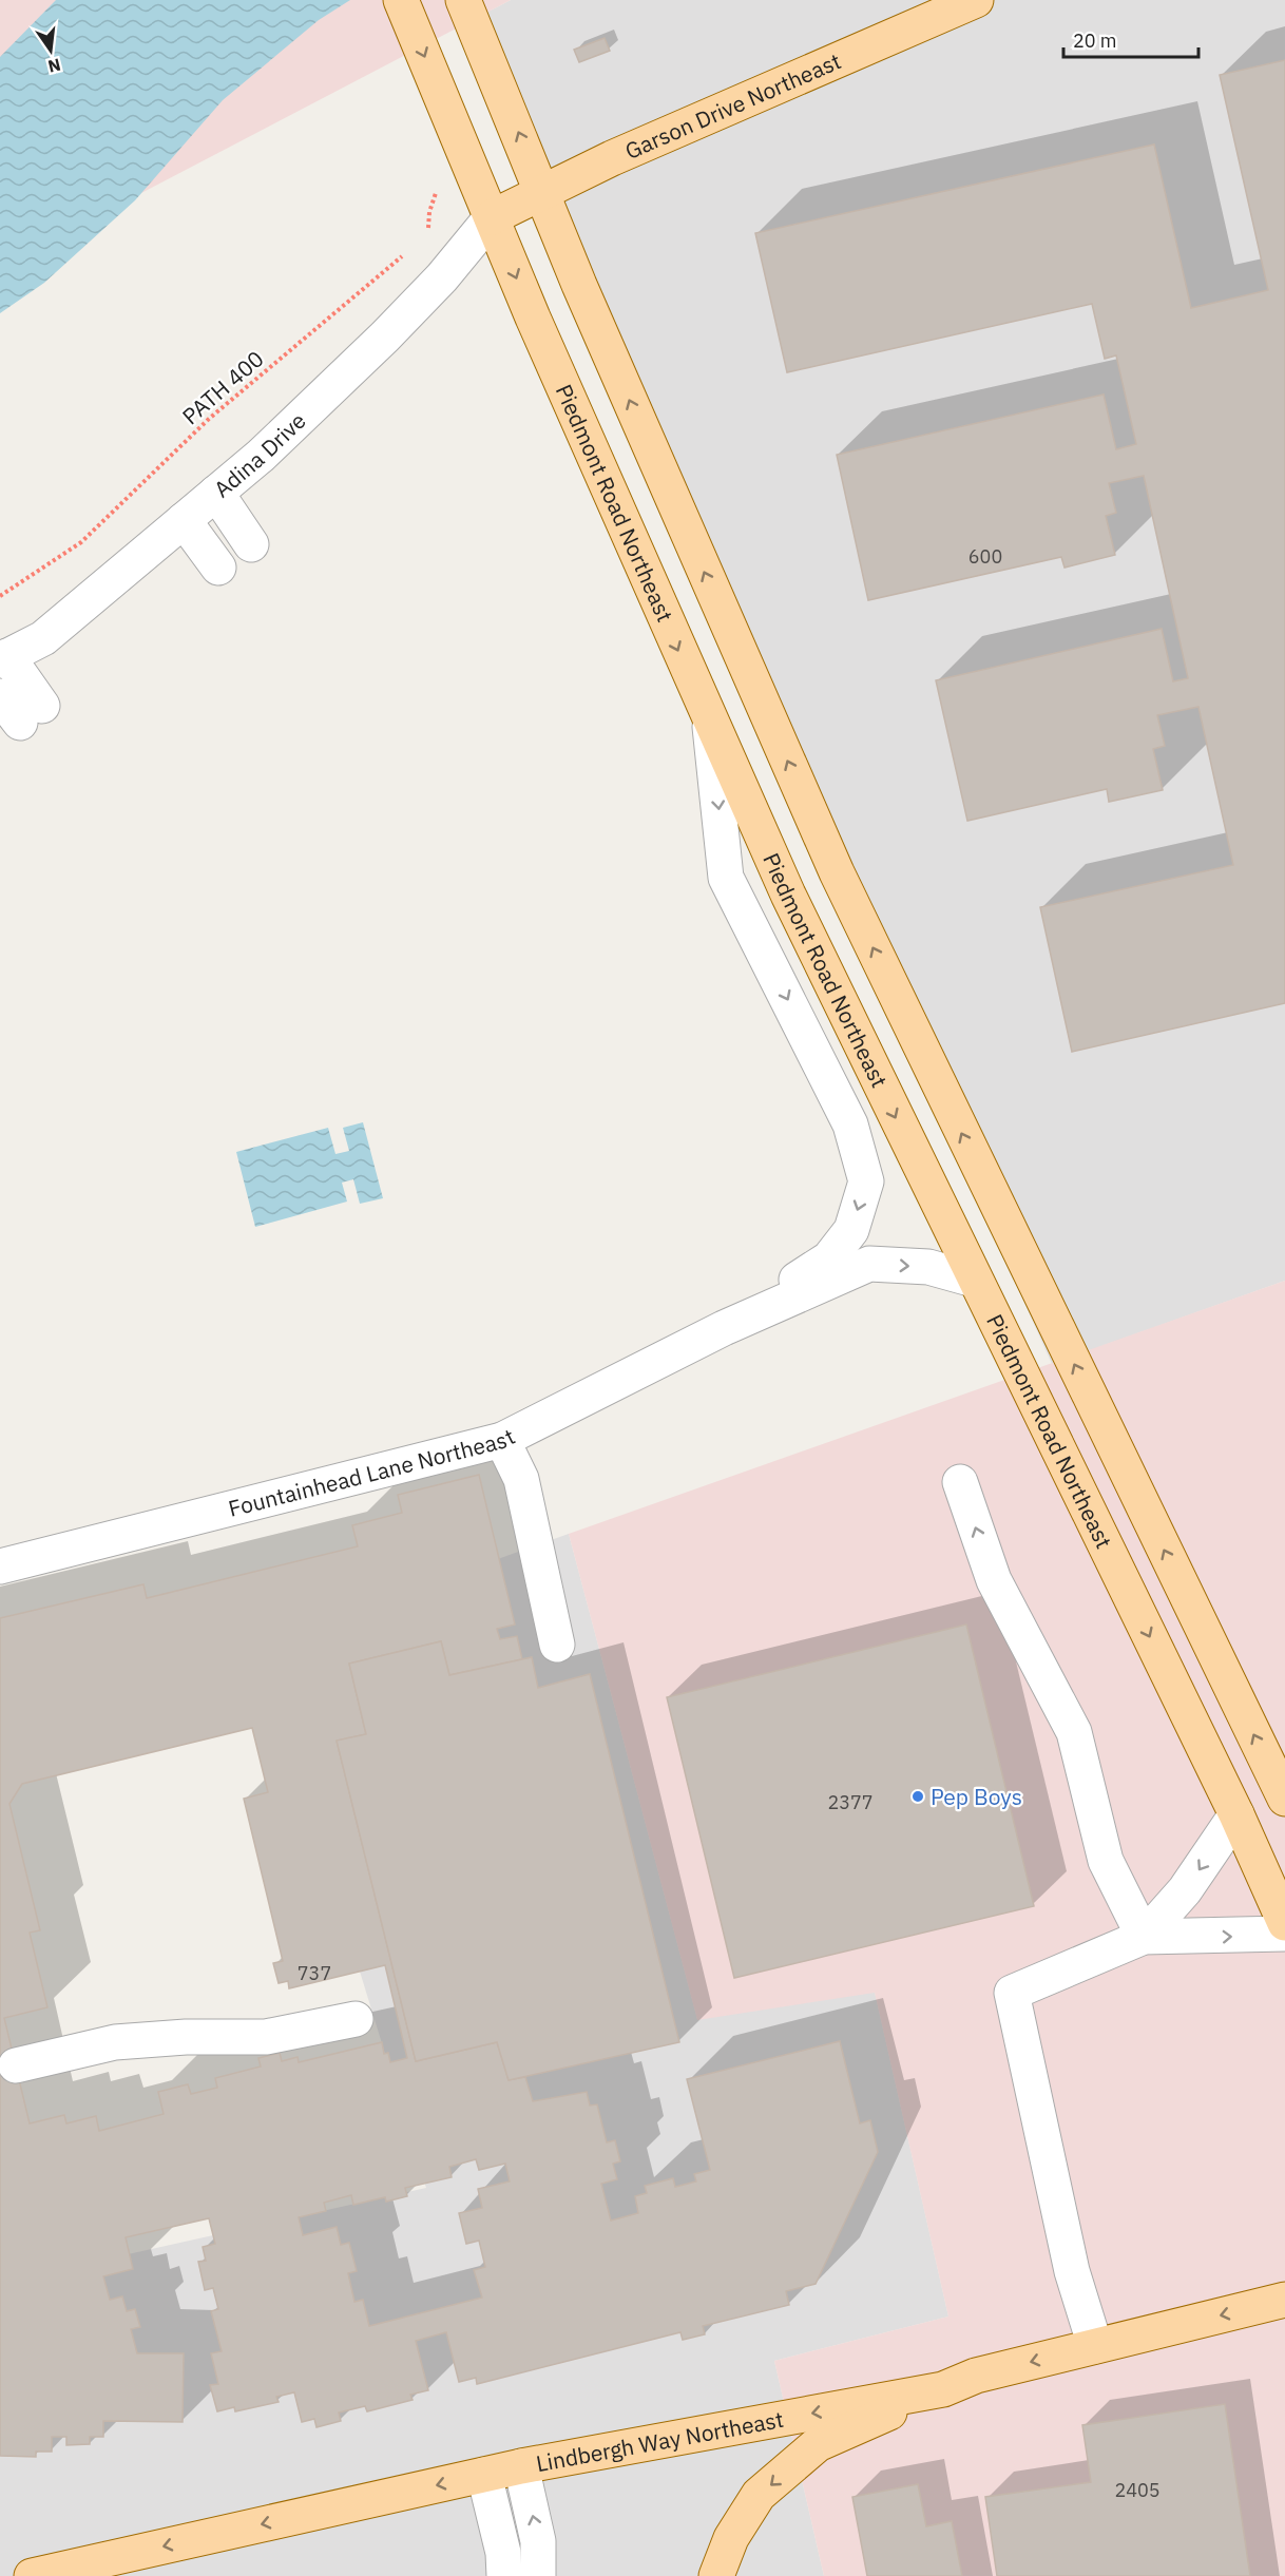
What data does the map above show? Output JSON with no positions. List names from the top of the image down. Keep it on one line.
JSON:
{"streets":{"main road":["Garson Drive Northeast","Piedmont Road Northeast","Lindbergh Way Northeast"],"street":["Adina Drive","Fountainhead Lane Northeast"],"path":["PATH 400"]},"crossings":[["Garson Drive Northeast","Adina Drive"],["Garson Drive Northeast","Piedmont Road Northeast"],["Adina Drive","Piedmont Road Northeast"]],"one_way":["Lindbergh Way Northeast"],"places":["Pep Boys"],"house_numbers":["600","2377","737","2405"],"scale_bar":"20 m","north":"bottom"}
